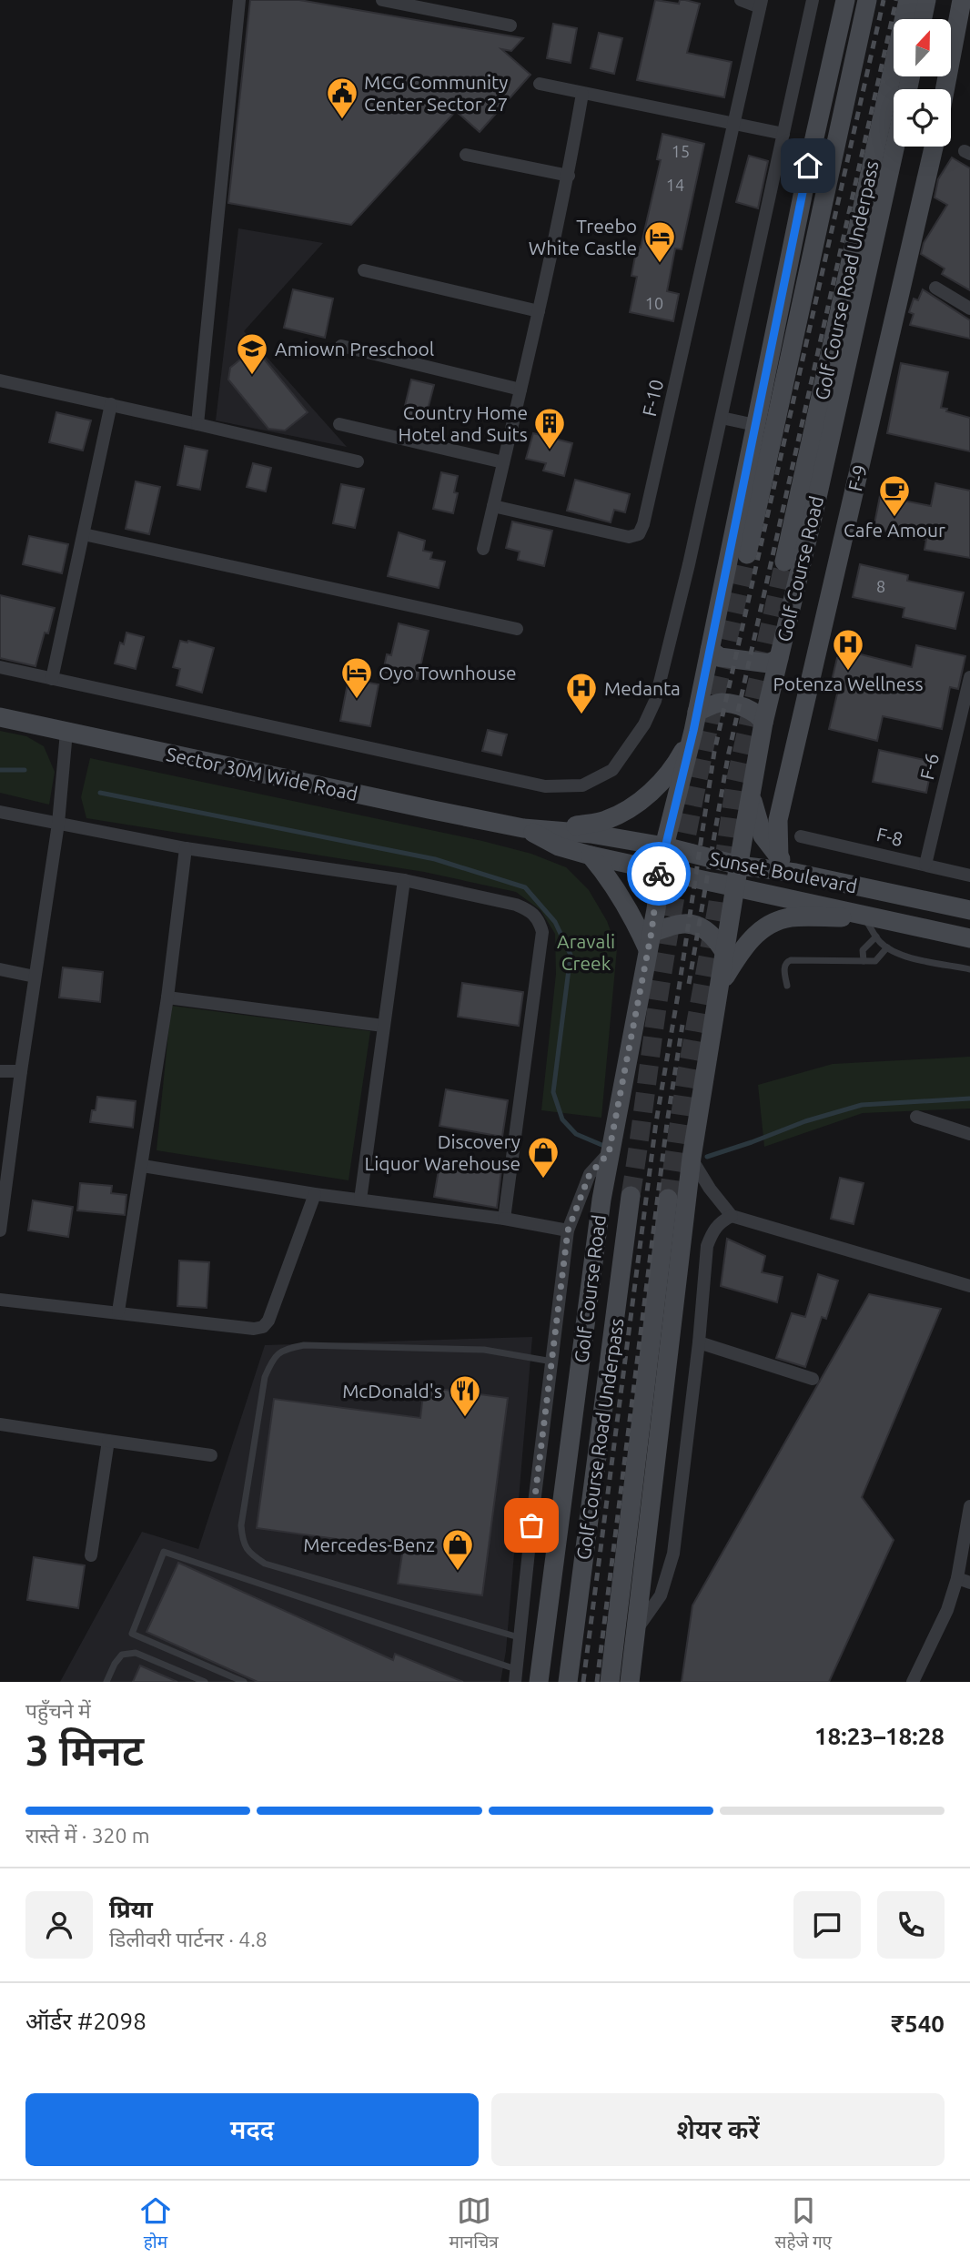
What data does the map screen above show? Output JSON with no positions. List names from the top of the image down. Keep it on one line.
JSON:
{"streets":{"street":["Golf Course Road Underpass","F-10","F-9","Golf Course Road","F-6","Sector 30M Wide Road","F-8","Sunset Boulevard"]},"crossings":[["Golf Course Road","Sunset Boulevard"],["F-6","F-8"],["Sector 30M Wide Road","Sunset Boulevard"]],"parks":["Aravali Creek"],"places":{"public building":["MCG Community Center Sector 27"],"hotel":["Treebo White Castle","Oyo Townhouse"],"school or university":["Amiown Preschool"],"building":["Country Home Hotel and Suits"],"cafe":["Cafe Amour"],"hospital":["Potenza Wellness","Medanta"],"shop":["Discovery Liquor Warehouse","Mercedes-Benz"],"restaurant":["McDonald's"]},"house_numbers":["15","14","10","8"],"north":"top","page":{"heading":["3 मिनट","पहुँचने में","18:23–18:28"],"panel":["प्रिया","डिलीवरी पार्टनर · 4.8","ऑर्डर #2098","₹540"],"bar":"रास्ते में · 320 m","buttons":["मदद","शेयर करें"],"tabs":["होम","मानचित्र","सहेजे गए"]}}
